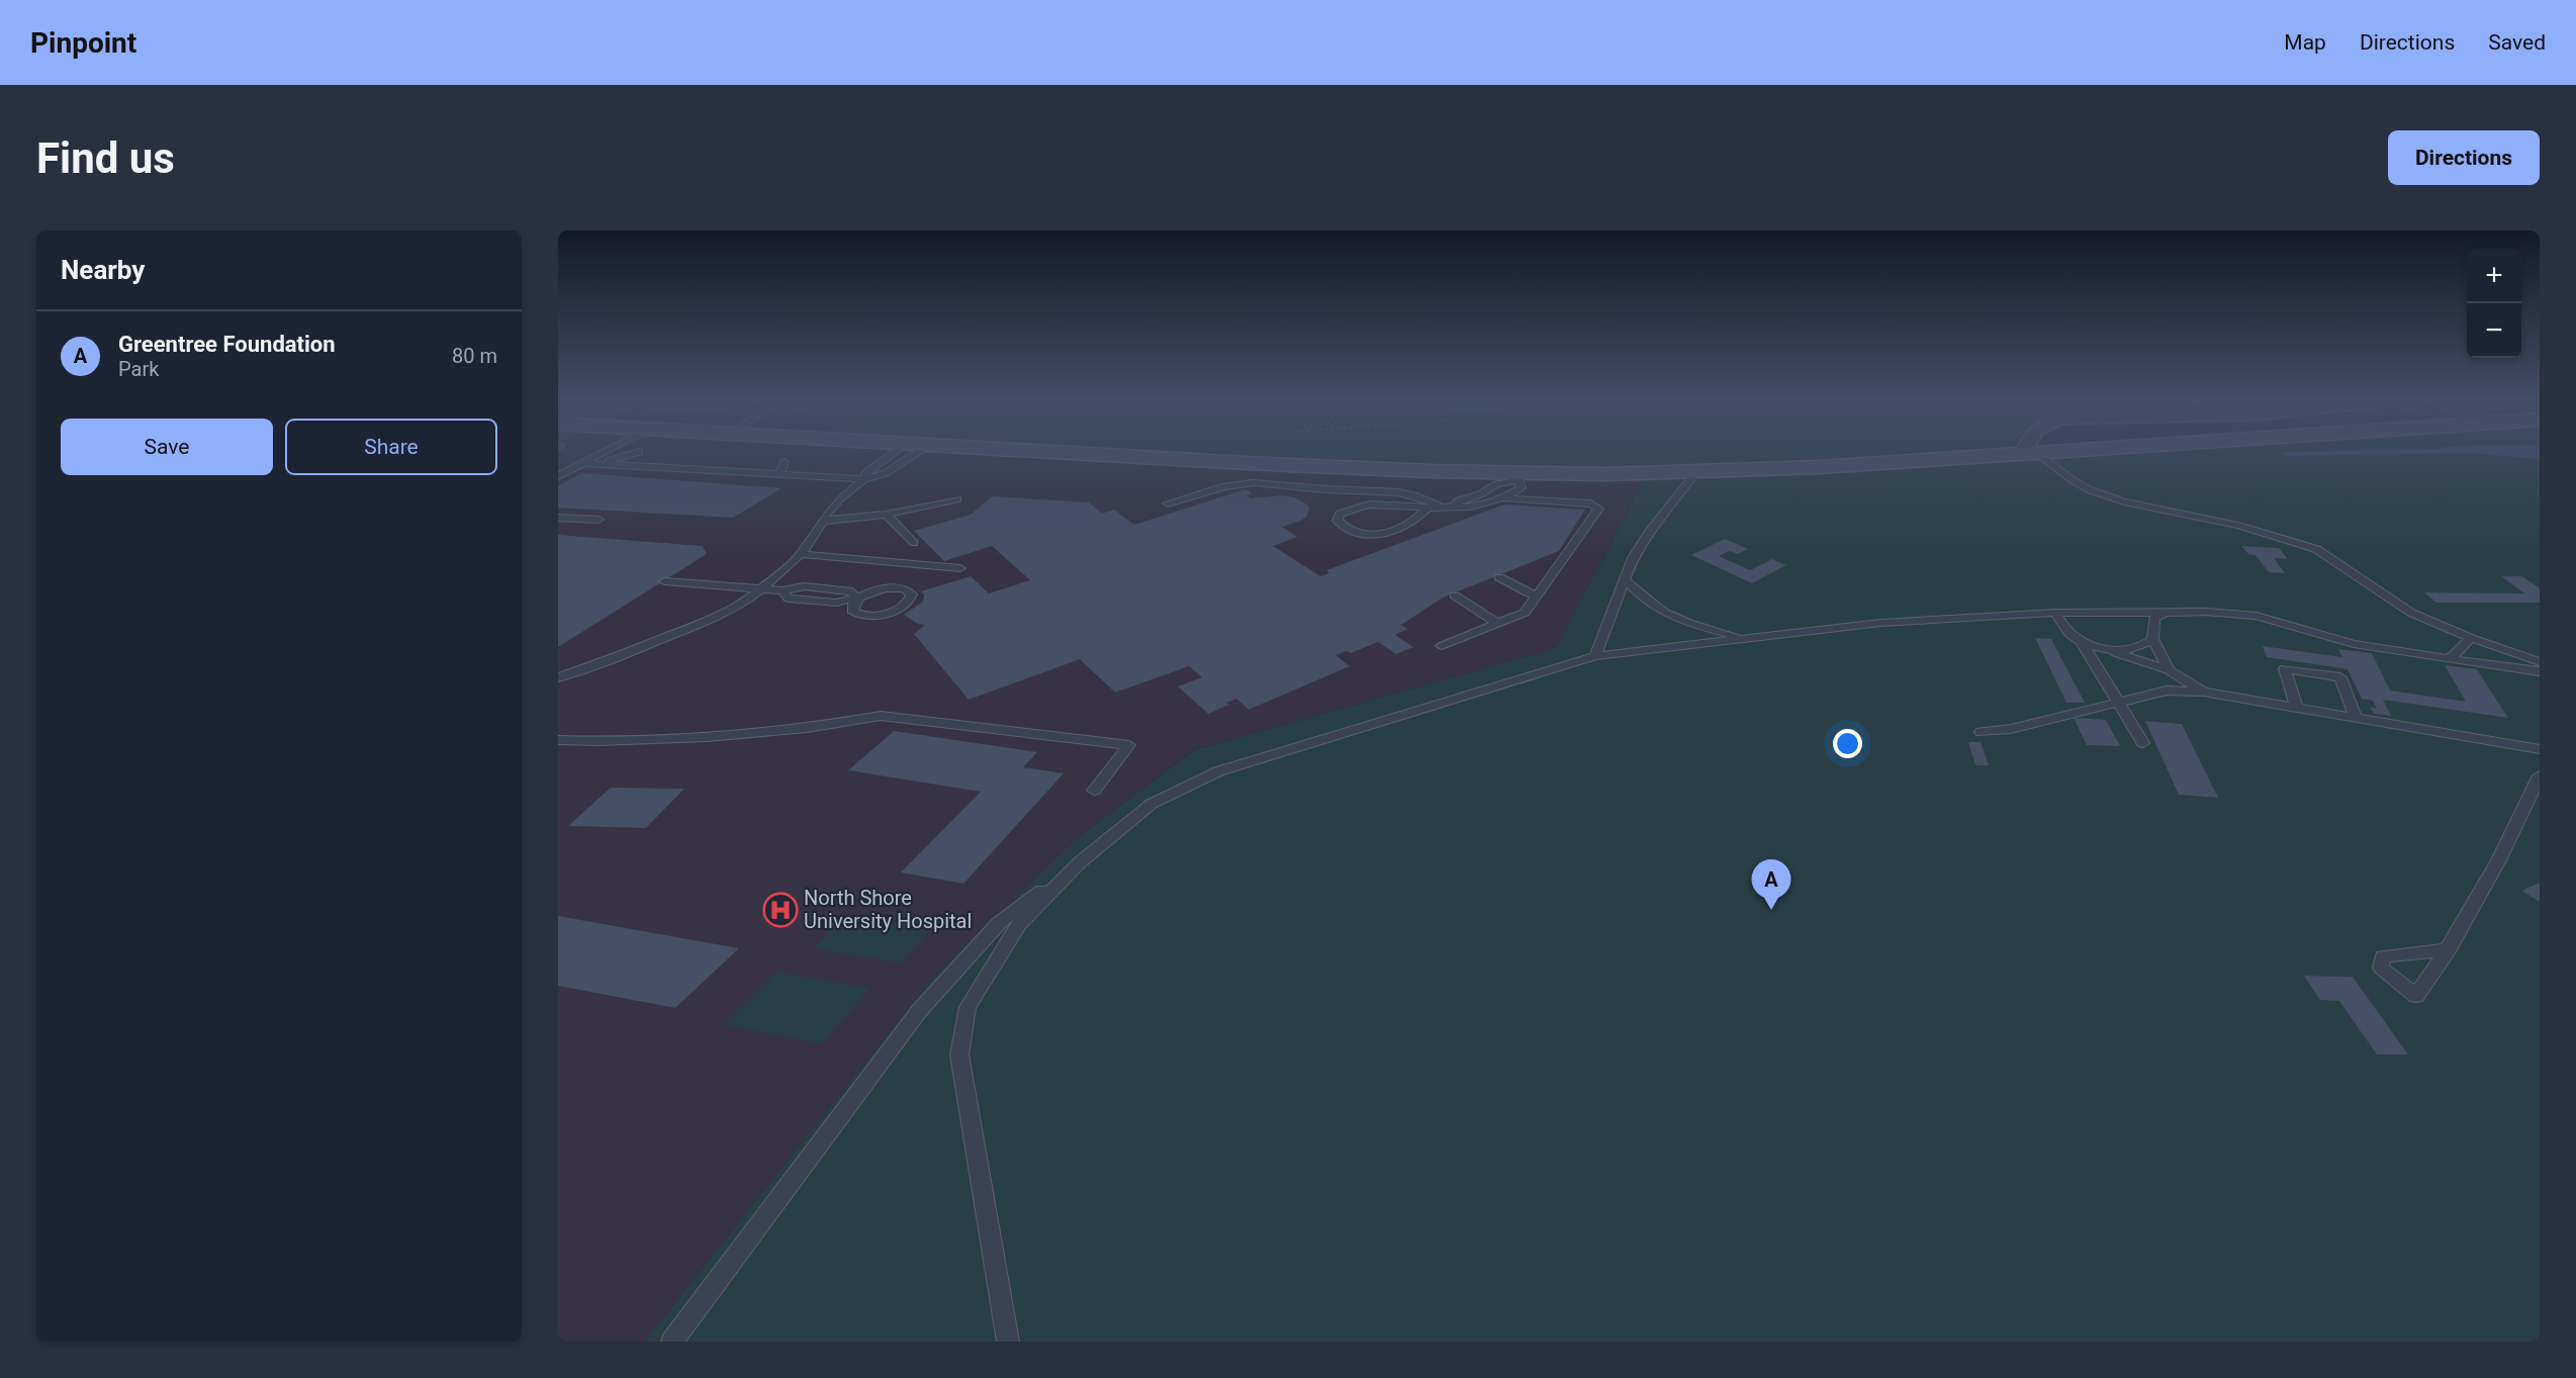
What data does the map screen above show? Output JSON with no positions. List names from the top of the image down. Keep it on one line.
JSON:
{"places":{"hospital":["North Shore University Hospital"]},"page":{"header":"Pinpoint","nav":["Map","Directions","Saved"],"buttons":["Directions",["Save","Share"]],"title":"Find us","heading":"Nearby","map_buttons":["+","−"],"list":[{"mark":"A","name":"Greentree Foundation","note":"Park","value":"80 m"}],"pins":"A"}}
